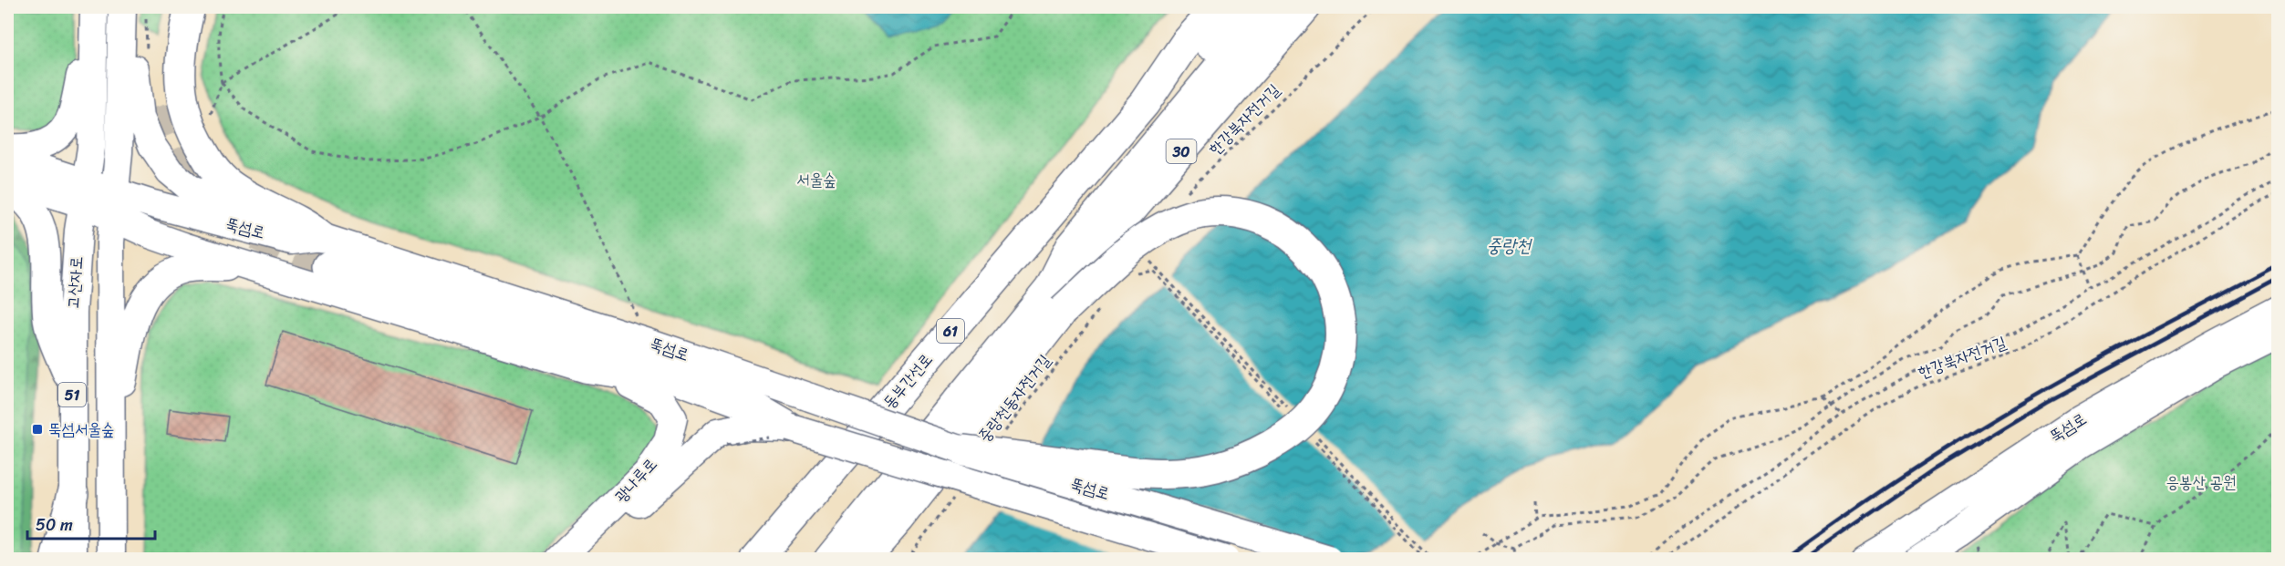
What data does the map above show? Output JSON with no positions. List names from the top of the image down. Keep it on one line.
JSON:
{"streets":{"highway":["30","61","동부간선로"],"main road":["뚝섬로","고산자로","51","광나루로"],"path":["한강북자전거길","중랑천동자전거길"]},"crossings":[["뚝섬로","고산자로"],["뚝섬로","광나루로"],["61","동부간선로"]],"water":["중랑천"],"parks":["서울숲","응봉산 공원"],"places":{"transit":["뚝섬서울숲"]},"scale_bar":"50 m"}
